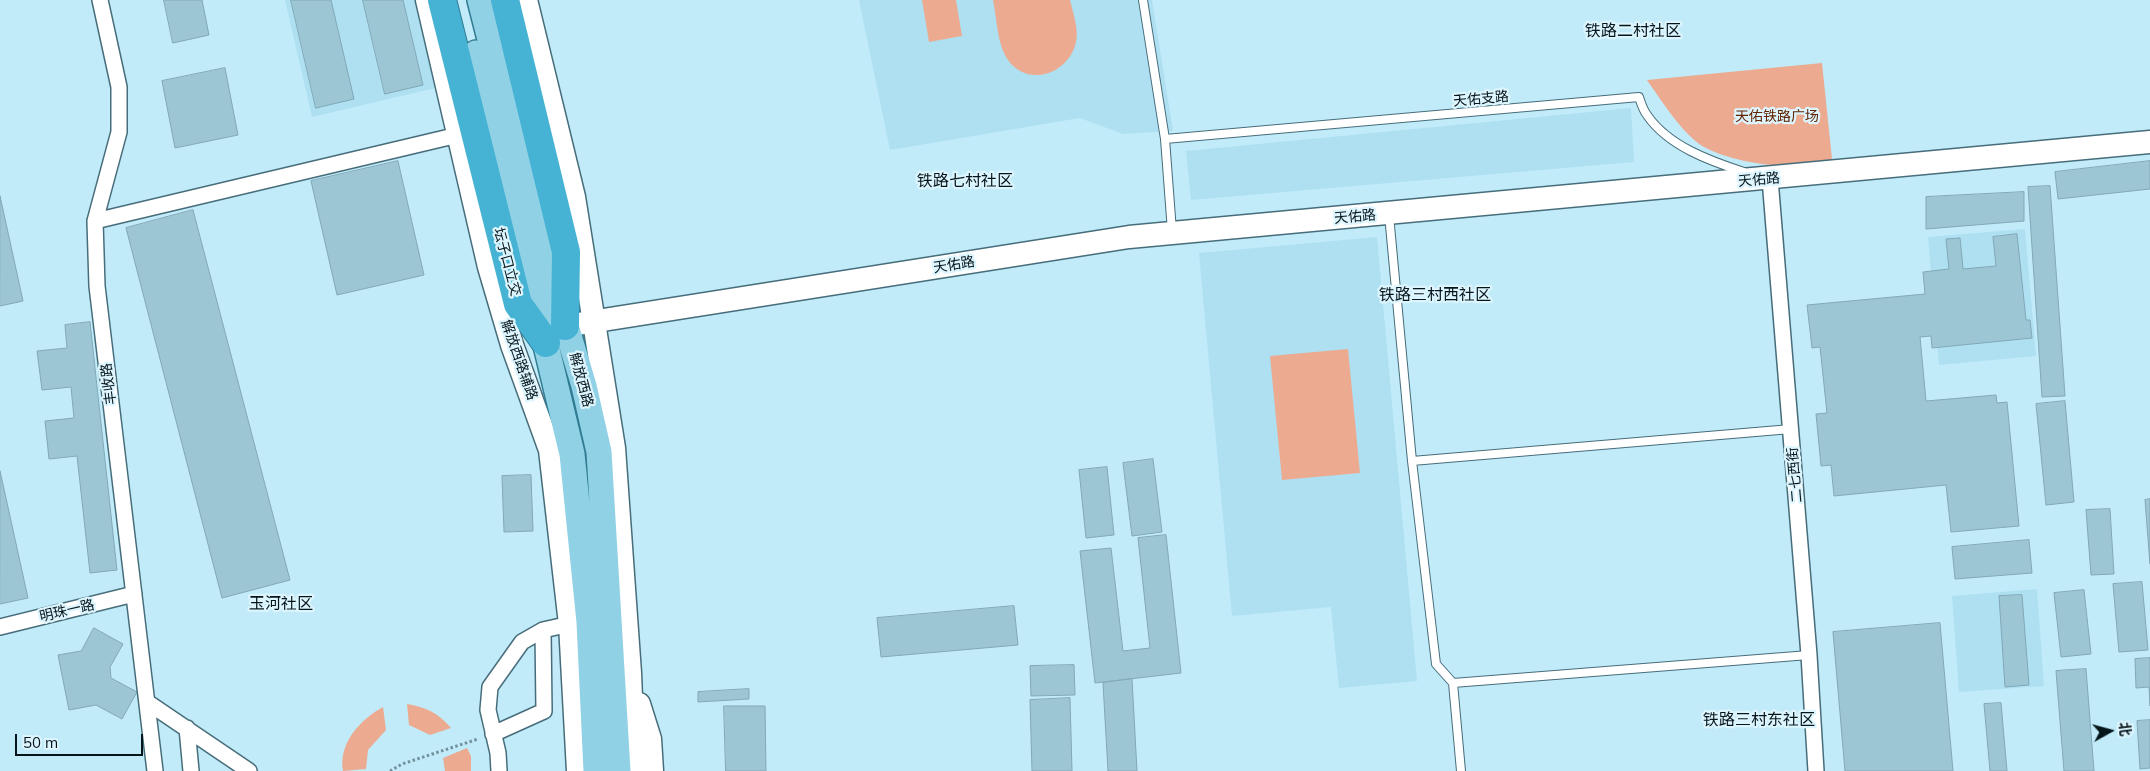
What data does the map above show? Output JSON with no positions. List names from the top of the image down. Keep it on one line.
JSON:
{"streets":{"highway":["坛子口立交"],"main road":["天佑路","解放西路辅路","解放西路"],"street":["丰收路","二七西街","明珠一路"],"lane":["天佑支路"]},"crossings":[["天佑支路","天佑路"],["天佑支路","二七西街"],["天佑路","坛子口立交"],["天佑路","解放西路"],["天佑路","二七西街"],["坛子口立交","解放西路"],["丰收路","明珠一路"]],"districts":["铁路二村社区","铁路七村社区","铁路三村西社区","玉河社区","铁路三村东社区"],"parks":["天佑铁路广场"],"scale_bar":"50 m","north":"right"}
